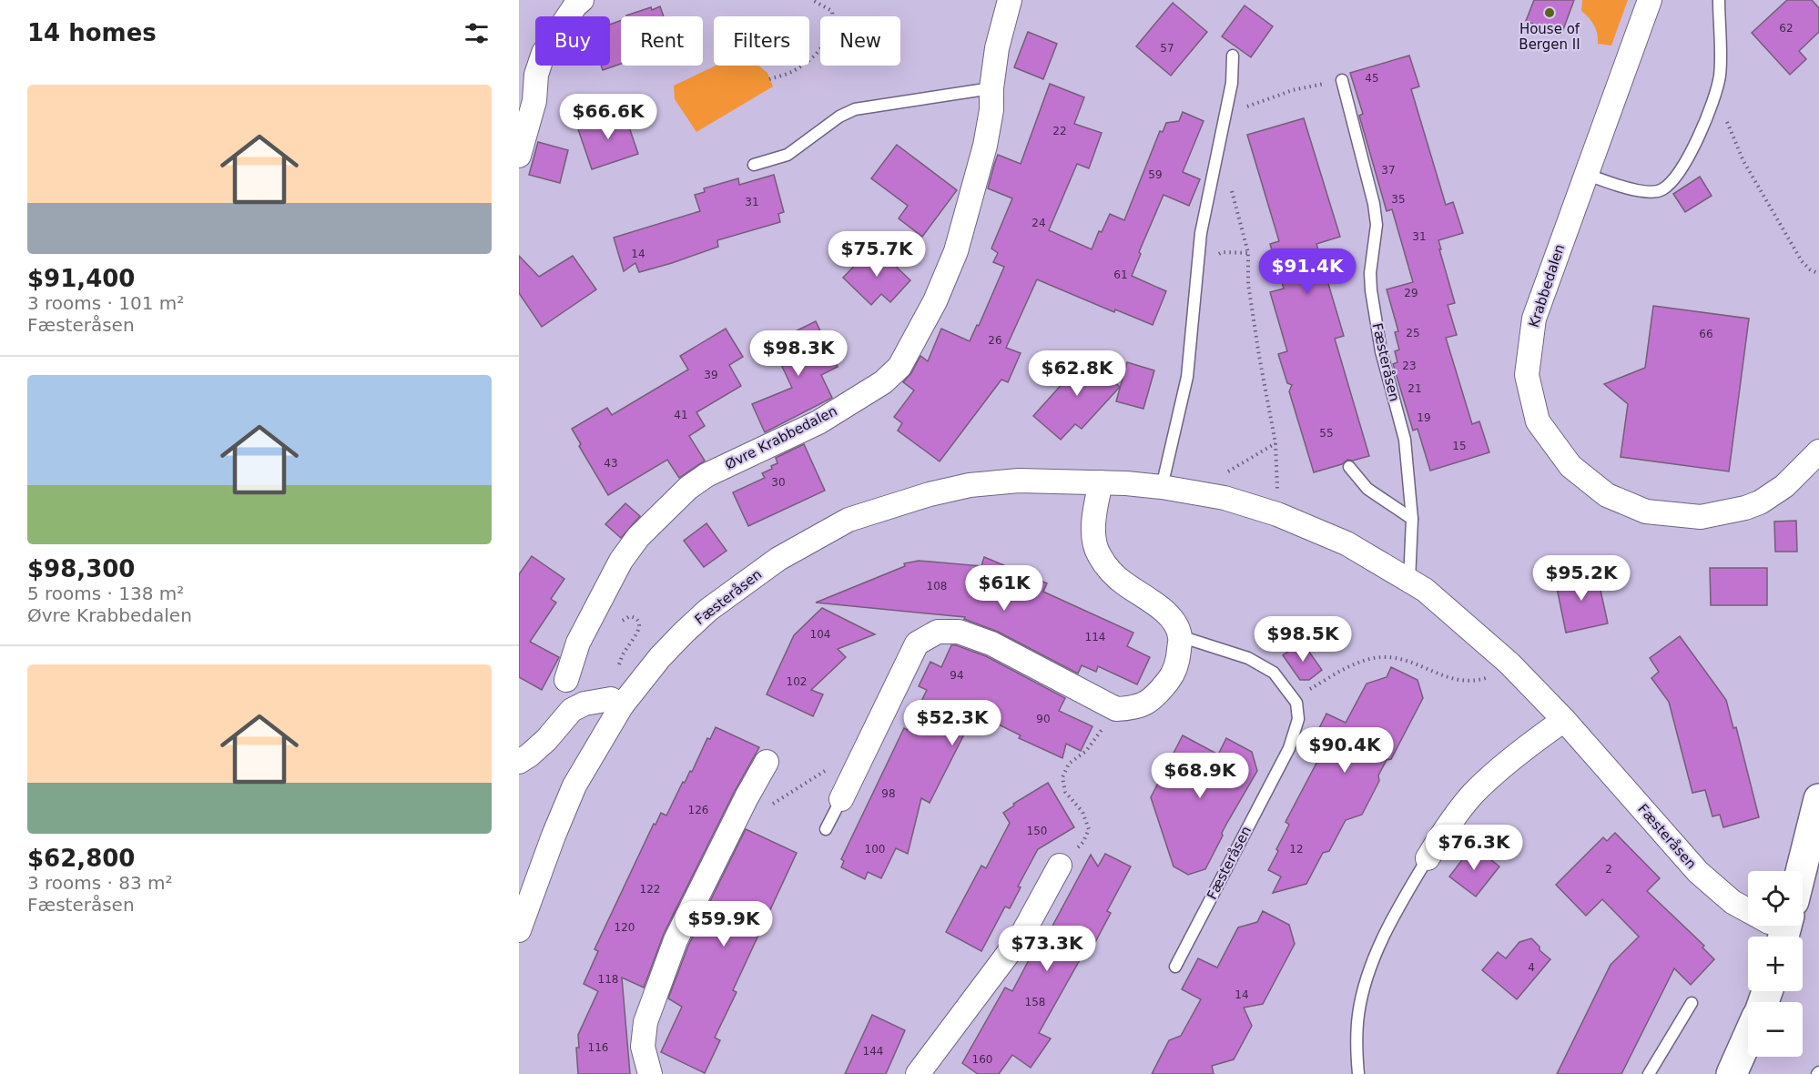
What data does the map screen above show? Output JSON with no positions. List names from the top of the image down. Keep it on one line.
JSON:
{"streets":{"street":["Krabbedalen","Fæsteråsen","Øvre Krabbedalen"]},"places":["House of Bergen II"],"house_numbers":["62","57","45","22","37","59","35","31","24","31","14","61","29","25","66","26","23","39","21","41","19","55","15","43","30","108","104","114","94","102","90","98","126","150","100","12","2","122","120","4","118","14","158","116","144","160"],"page":{"heading":"14 homes","chip":["Buy","Rent","Filters","New"],"list":[{"name":"$91,400","note":"3 rooms · 101 m² · Fæsteråsen"},{"name":"$98,300","note":"5 rooms · 138 m² · Øvre Krabbedalen"},{"name":"$62,800","note":"3 rooms · 83 m² · Fæsteråsen"}],"price":["$66.6K","$75.7K","$91.4K","$98.3K","$62.8K","$95.2K","$61K","$98.5K","$52.3K","$90.4K","$68.9K","$76.3K","$59.9K","$73.3K"],"map_buttons":["+","−"]}}
